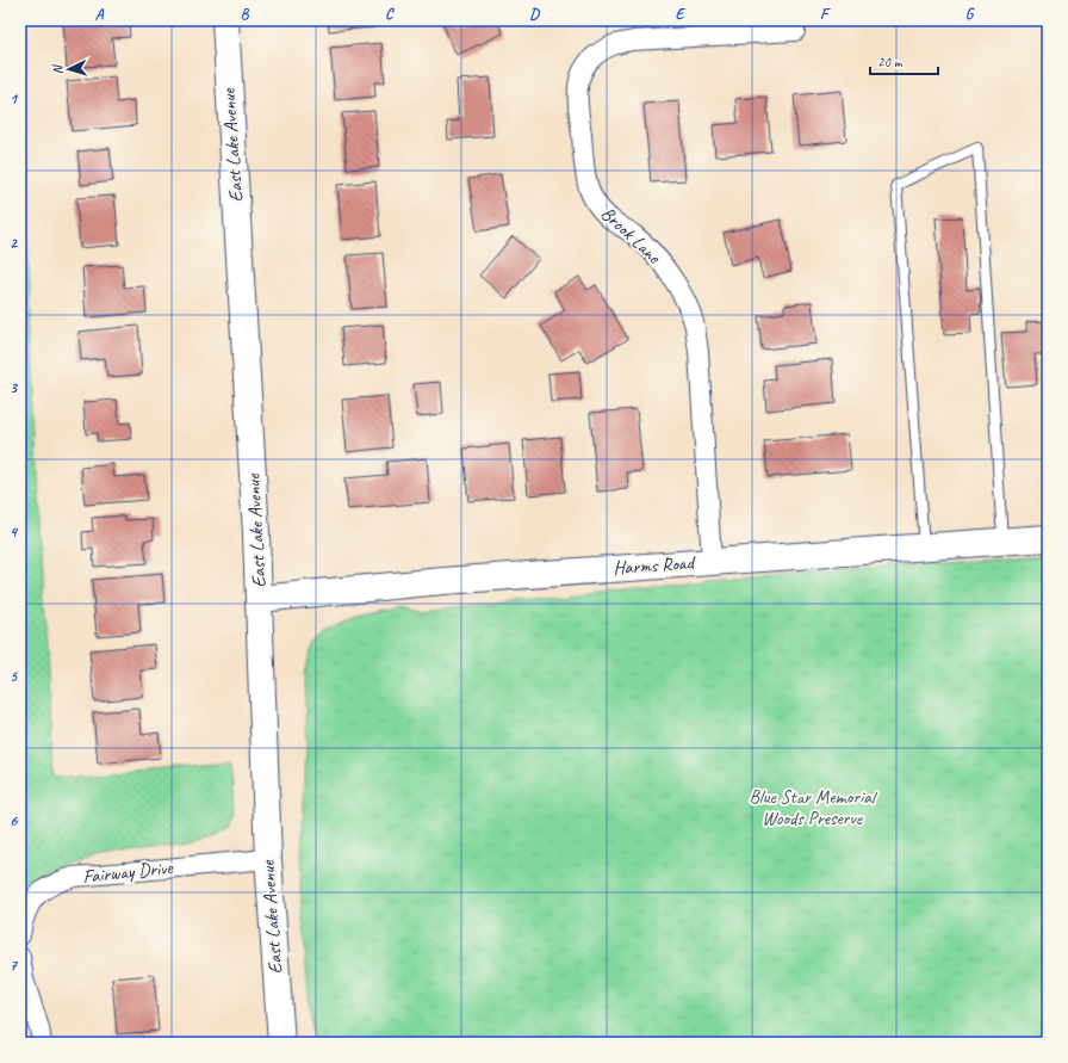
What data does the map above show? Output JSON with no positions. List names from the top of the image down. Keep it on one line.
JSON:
{"streets":{"main road":["East Lake Avenue","Harms Road"],"street":["Brook Lane","Fairway Drive"]},"crossings":[["East Lake Avenue","Harms Road"],["East Lake Avenue","Fairway Drive"],["Brook Lane","Harms Road"]],"parks":["Blue Star Memorial Woods Preserve"],"scale_bar":"20 m","north":"left","grid":{"columns":["A","B","C","D","E","F","G"],"rows":["1","2","3","4","5","6","7"]}}
